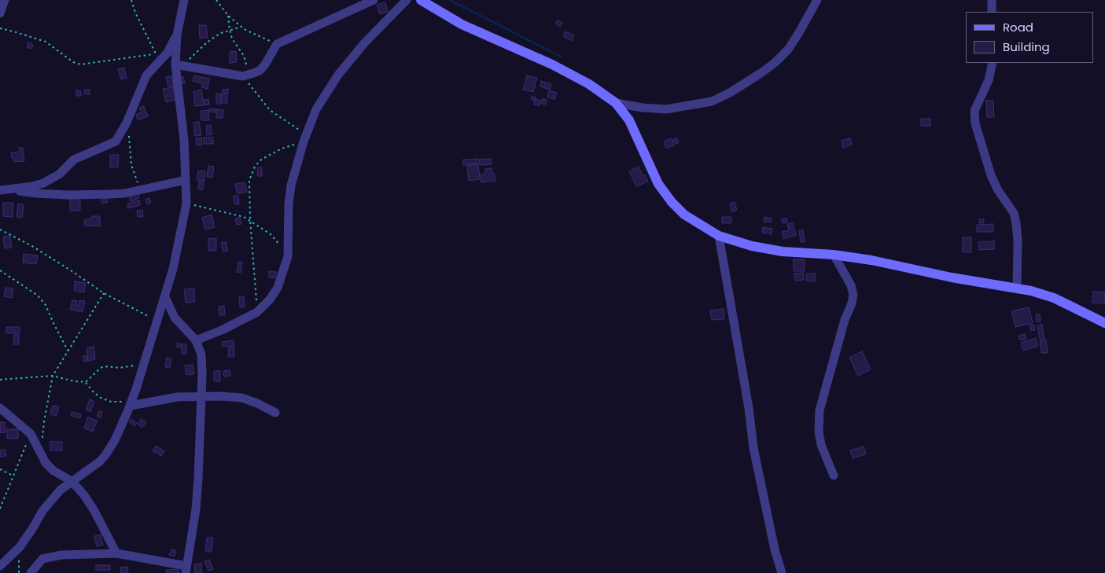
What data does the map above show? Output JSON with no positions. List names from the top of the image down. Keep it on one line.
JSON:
{"legend":["Road","Building"]}
